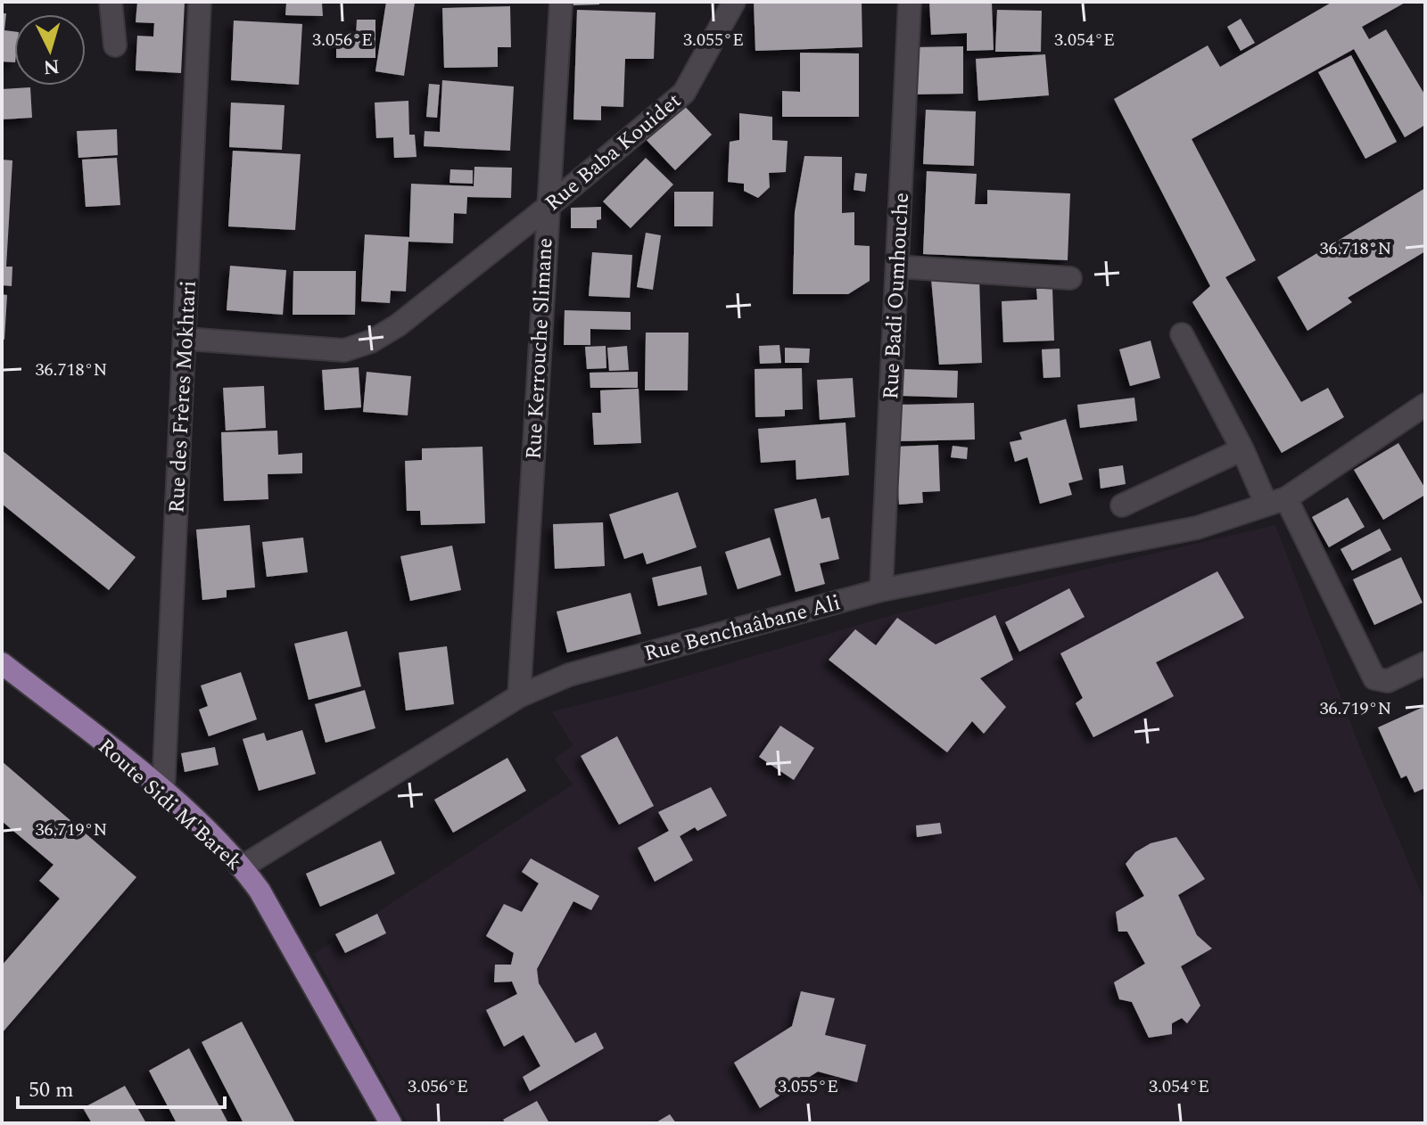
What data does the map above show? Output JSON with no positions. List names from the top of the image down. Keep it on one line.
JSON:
{"streets":{"main road":["Route Sidi M'Barek"],"street":["Rue Baba Kouidet","Rue Badi Oumhouche","Rue Kerrouche Slimane","Rue des Frères Mokhtari","Rue Benchaâbane Ali"]},"crossings":[["Rue Baba Kouidet","Rue Kerrouche Slimane"],["Rue Baba Kouidet","Rue des Frères Mokhtari"],["Rue Badi Oumhouche","Rue Benchaâbane Ali"],["Rue Kerrouche Slimane","Rue Benchaâbane Ali"],["Rue des Frères Mokhtari","Route Sidi M'Barek"],["Rue Benchaâbane Ali","Route Sidi M'Barek"]],"scale_bar":"50 m","north":"bottom","coordinates":["3.056°E","3.055°E","3.054°E","36.718°N","36.719°N"]}
